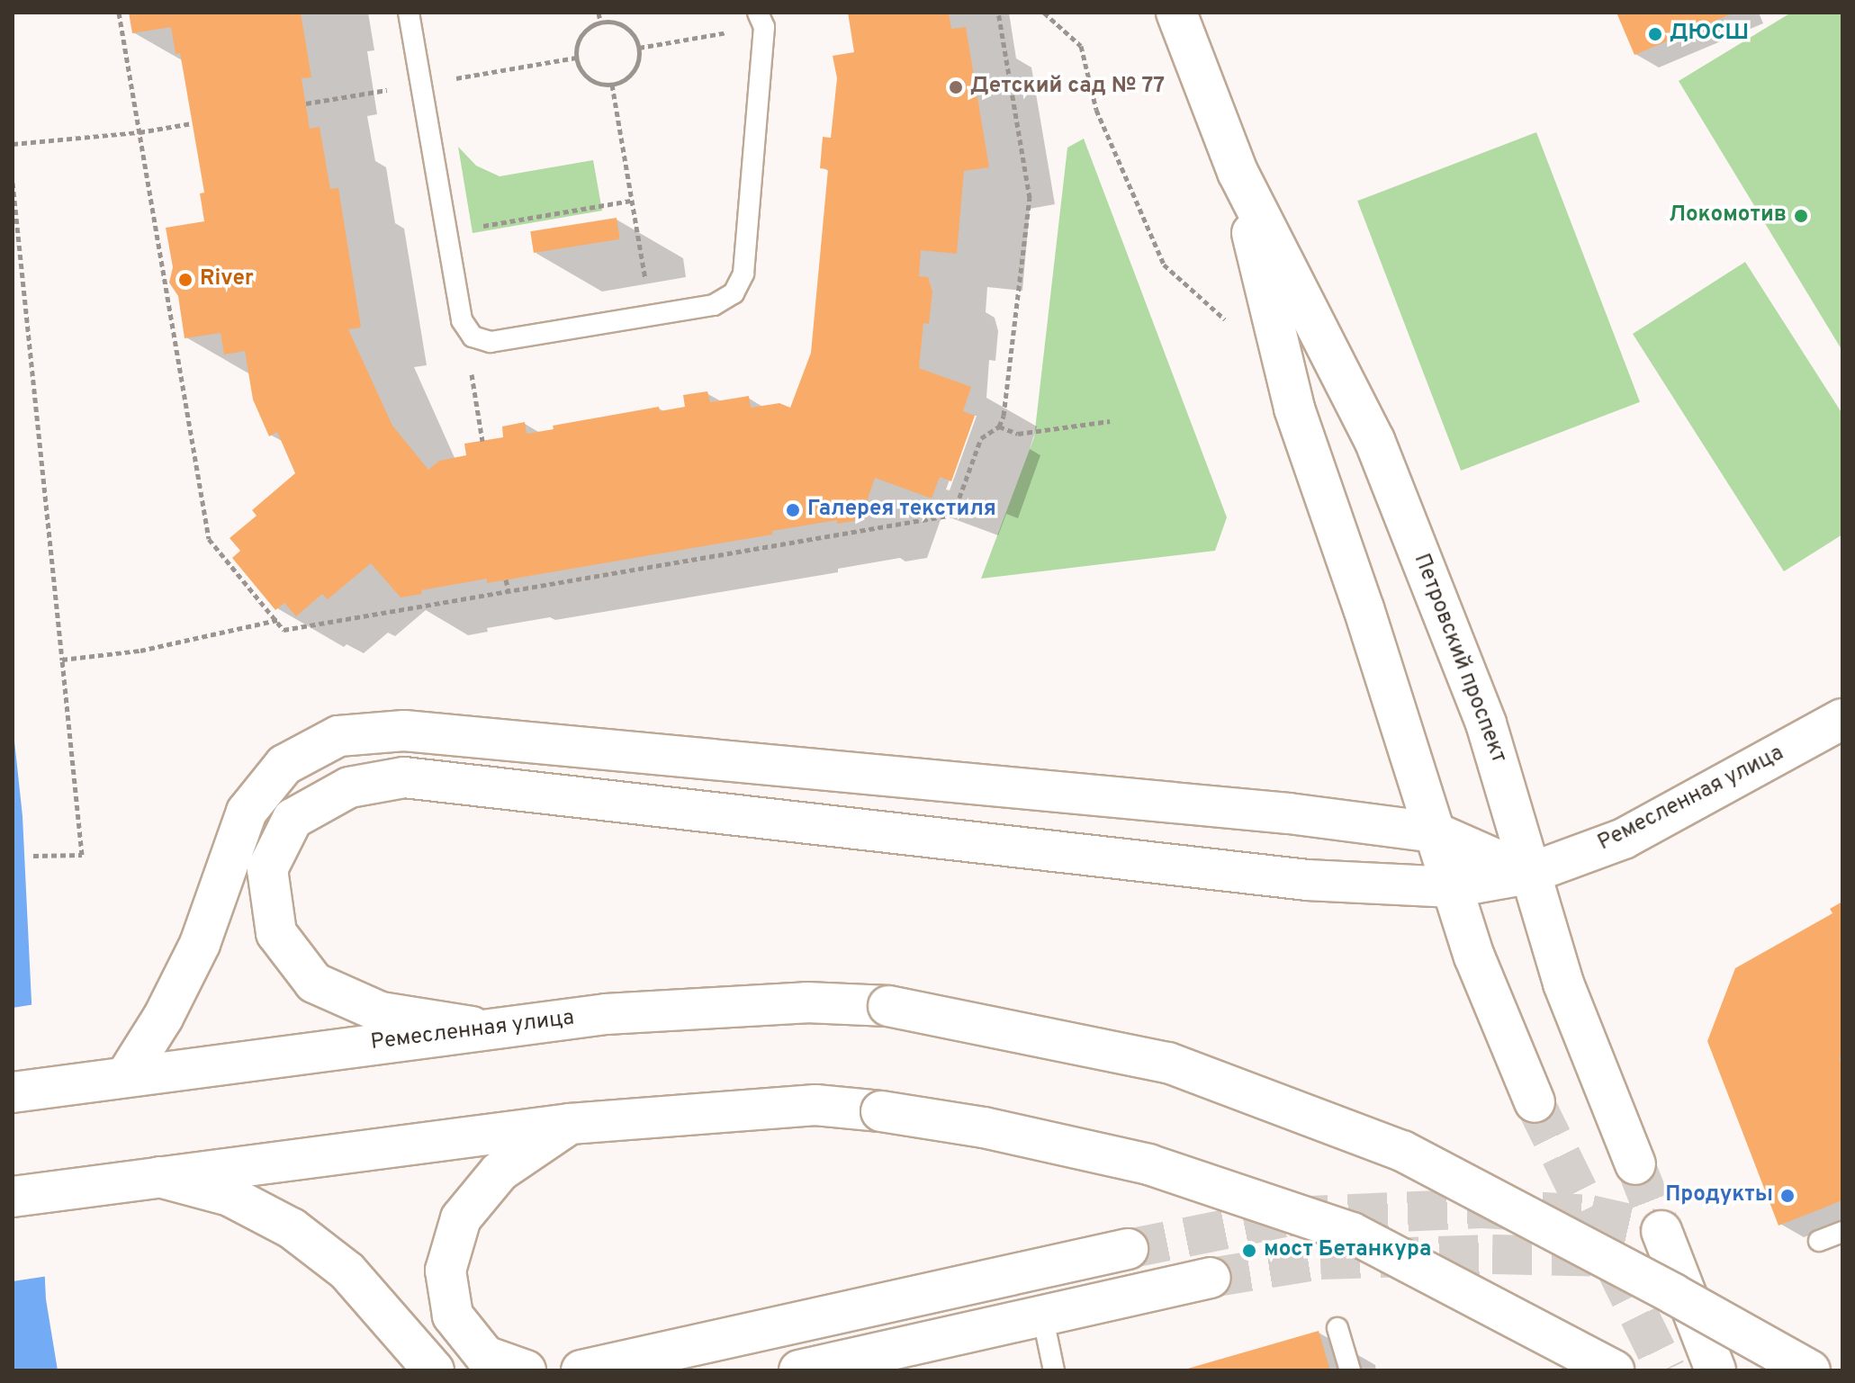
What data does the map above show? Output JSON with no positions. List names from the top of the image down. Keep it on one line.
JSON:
{"streets":{"street":["Петровский проспект","Ремесленная улица"]},"crossings":[["Петровский проспект","Ремесленная улица"]],"places":["ДЮСШ","Детский сад № 77","Локомотив","River","Галерея текстиля","Продукты","мост Бетанкура"]}
